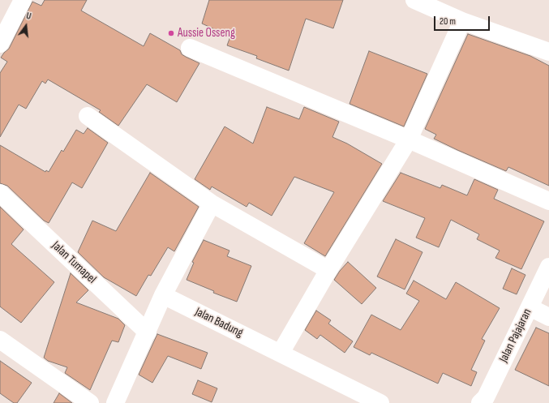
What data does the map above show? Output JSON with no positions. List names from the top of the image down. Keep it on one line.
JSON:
{"streets":{"street":["Jalan Tumapel","Jalan Badung","Jalan Pajajaran"]},"places":["Aussie Osseng"],"scale_bar":"20 m","north":"top"}
